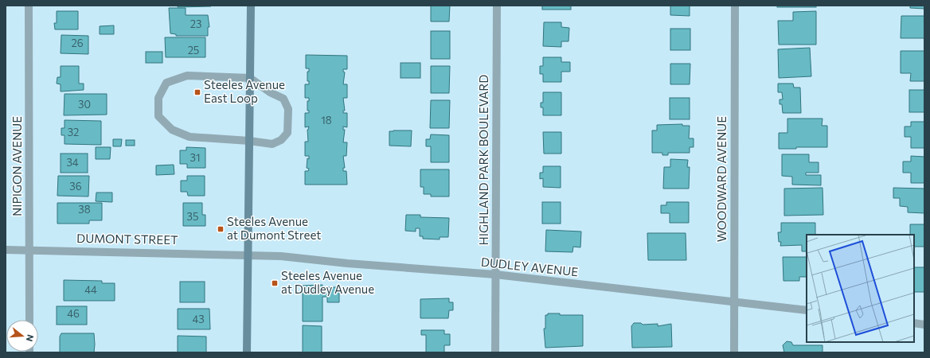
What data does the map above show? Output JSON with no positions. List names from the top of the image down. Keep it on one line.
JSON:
{"streets":{"street":["HIGHLAND PARK BOULEVARD","NIPIGON AVENUE","WOODWARD AVENUE","DUMONT STREET","DUDLEY AVENUE"]},"crossings":[["HIGHLAND PARK BOULEVARD","DUDLEY AVENUE"],["NIPIGON AVENUE","DUMONT STREET"],["WOODWARD AVENUE","DUDLEY AVENUE"],["DUMONT STREET","DUDLEY AVENUE"]],"places":{"transit":["Steeles Avenue East Loop","Steeles Avenue at Dumont Street","Steeles Avenue at Dudley Avenue"]},"house_numbers":["23","26","25","30","18","32","31","34","36","38","35","44","46","43"],"north":"right"}
